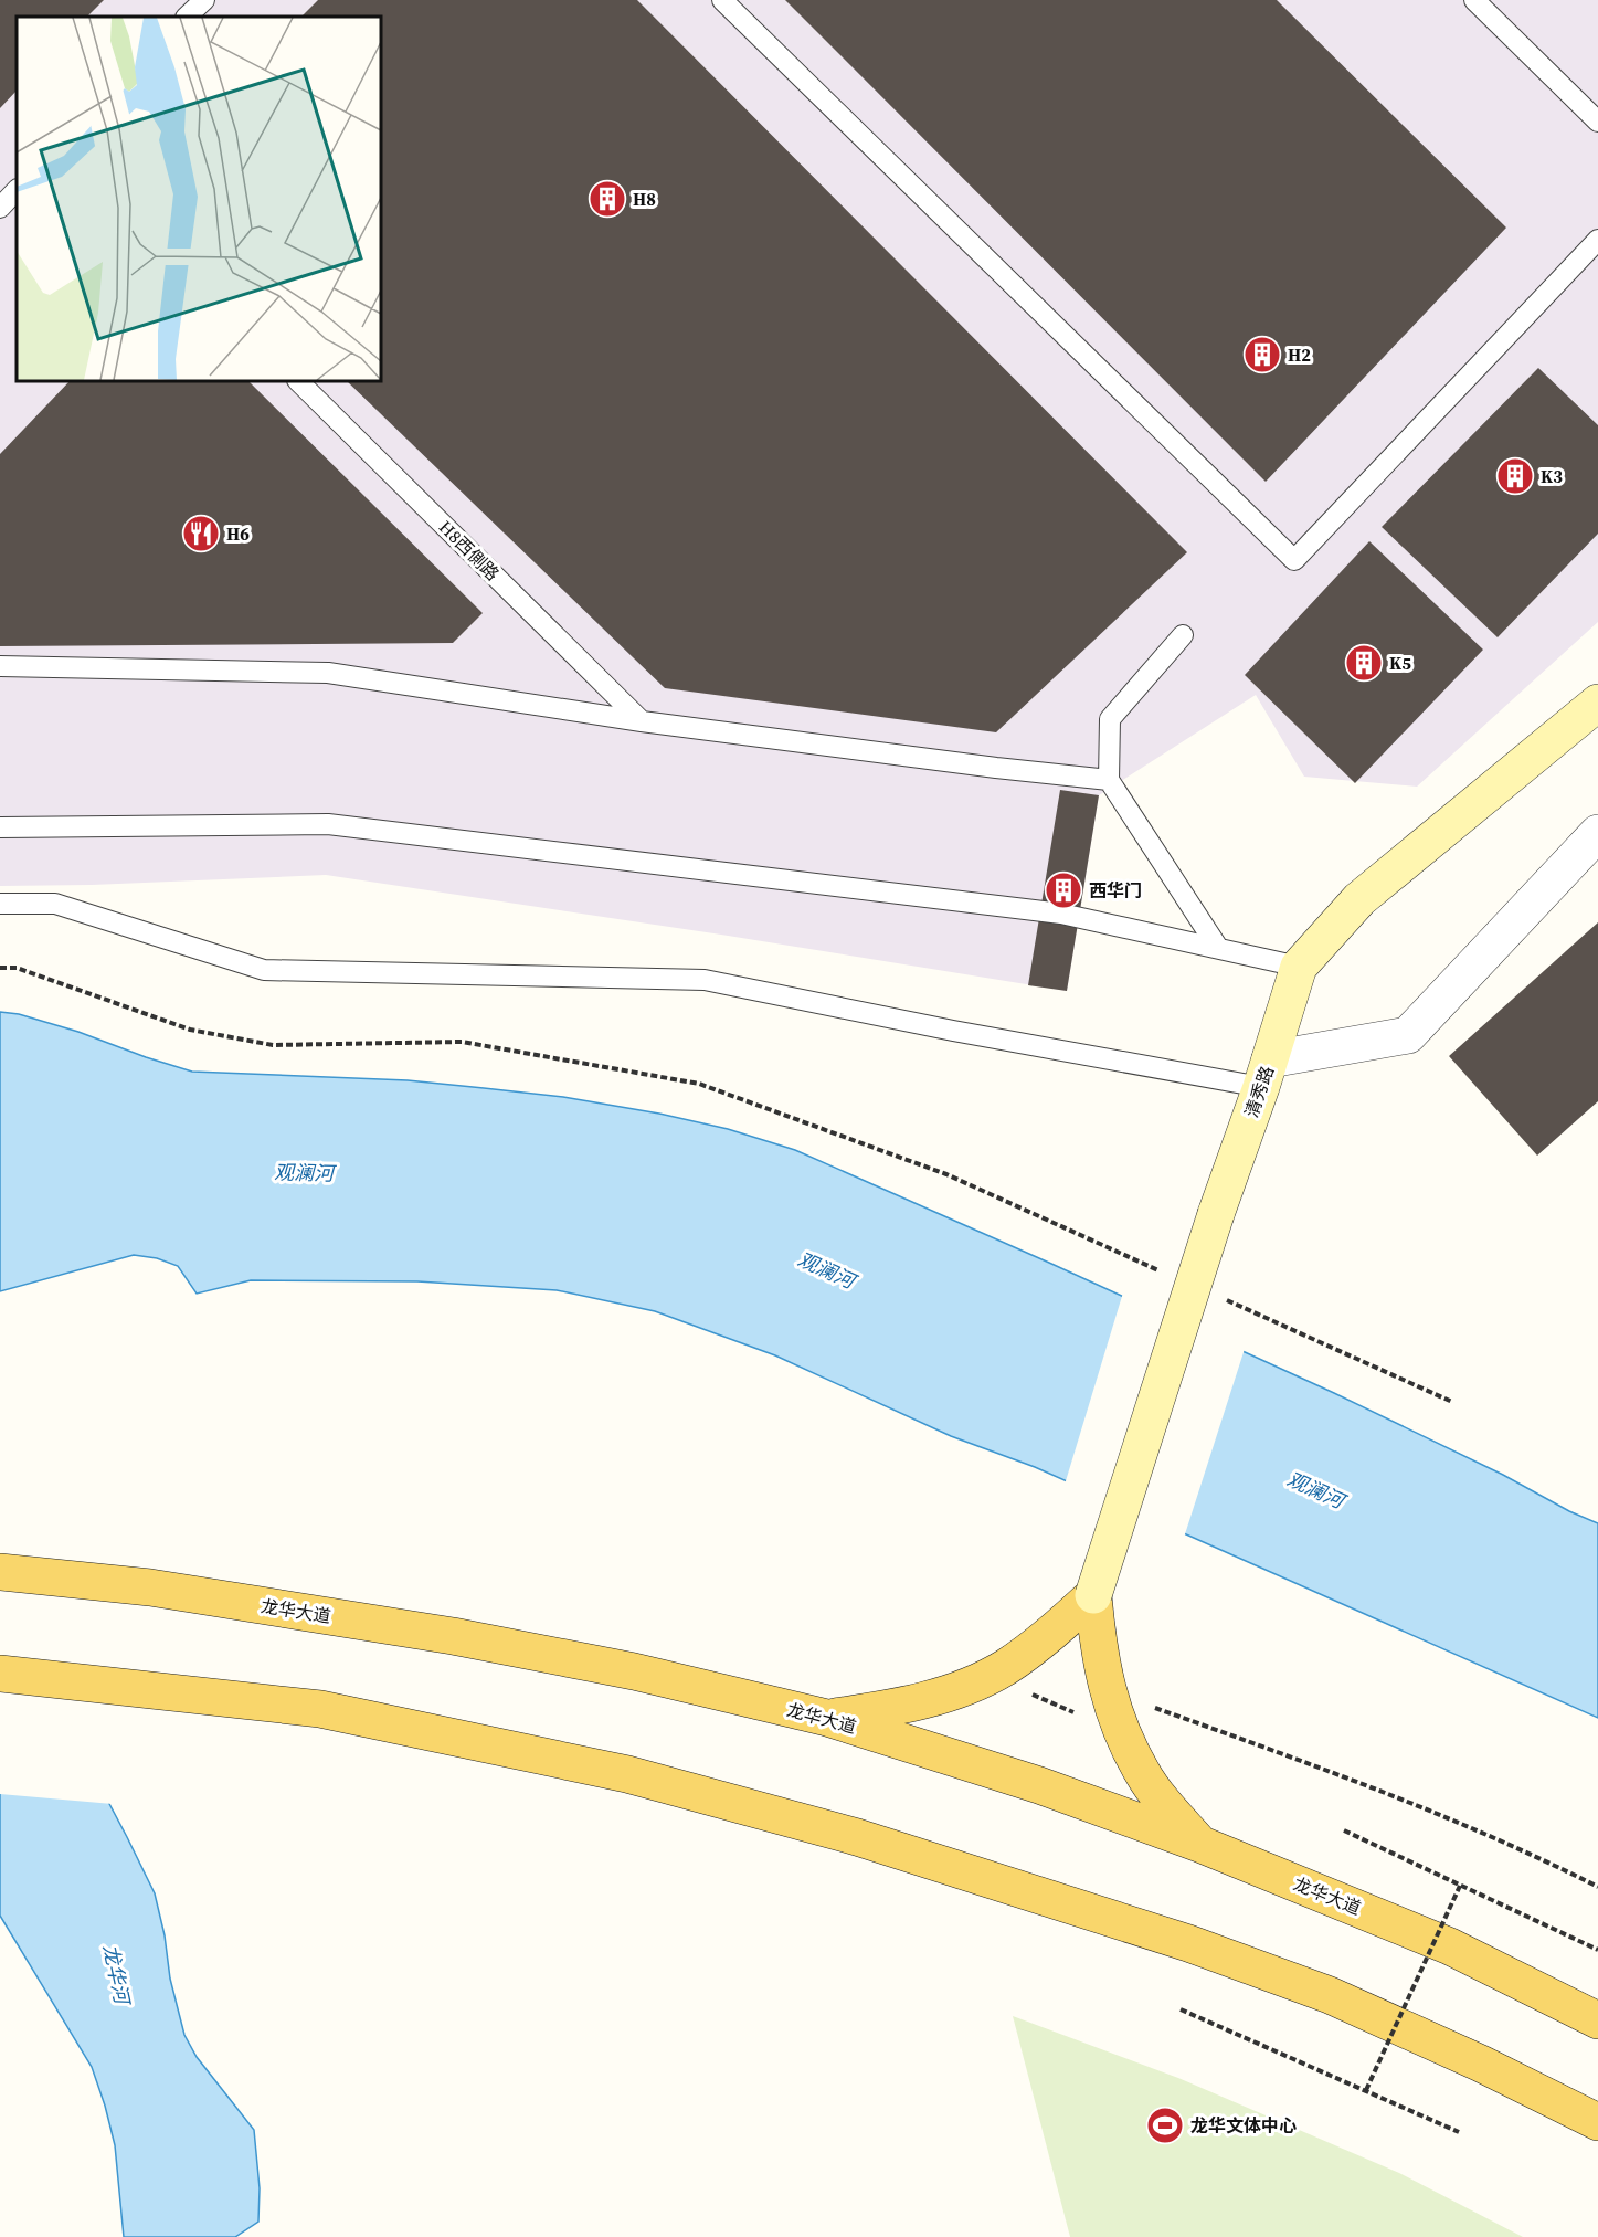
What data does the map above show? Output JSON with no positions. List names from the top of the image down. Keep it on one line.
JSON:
{"streets":{"main road":["龙华大道"],"street":["清秀路"],"lane":["H8西側路"]},"water":["观澜河","龙华河"],"places":{"building":["H8","H2","K3","K5","西华门"],"restaurant":["H6"],"sports":["龙华文体中心"]}}
